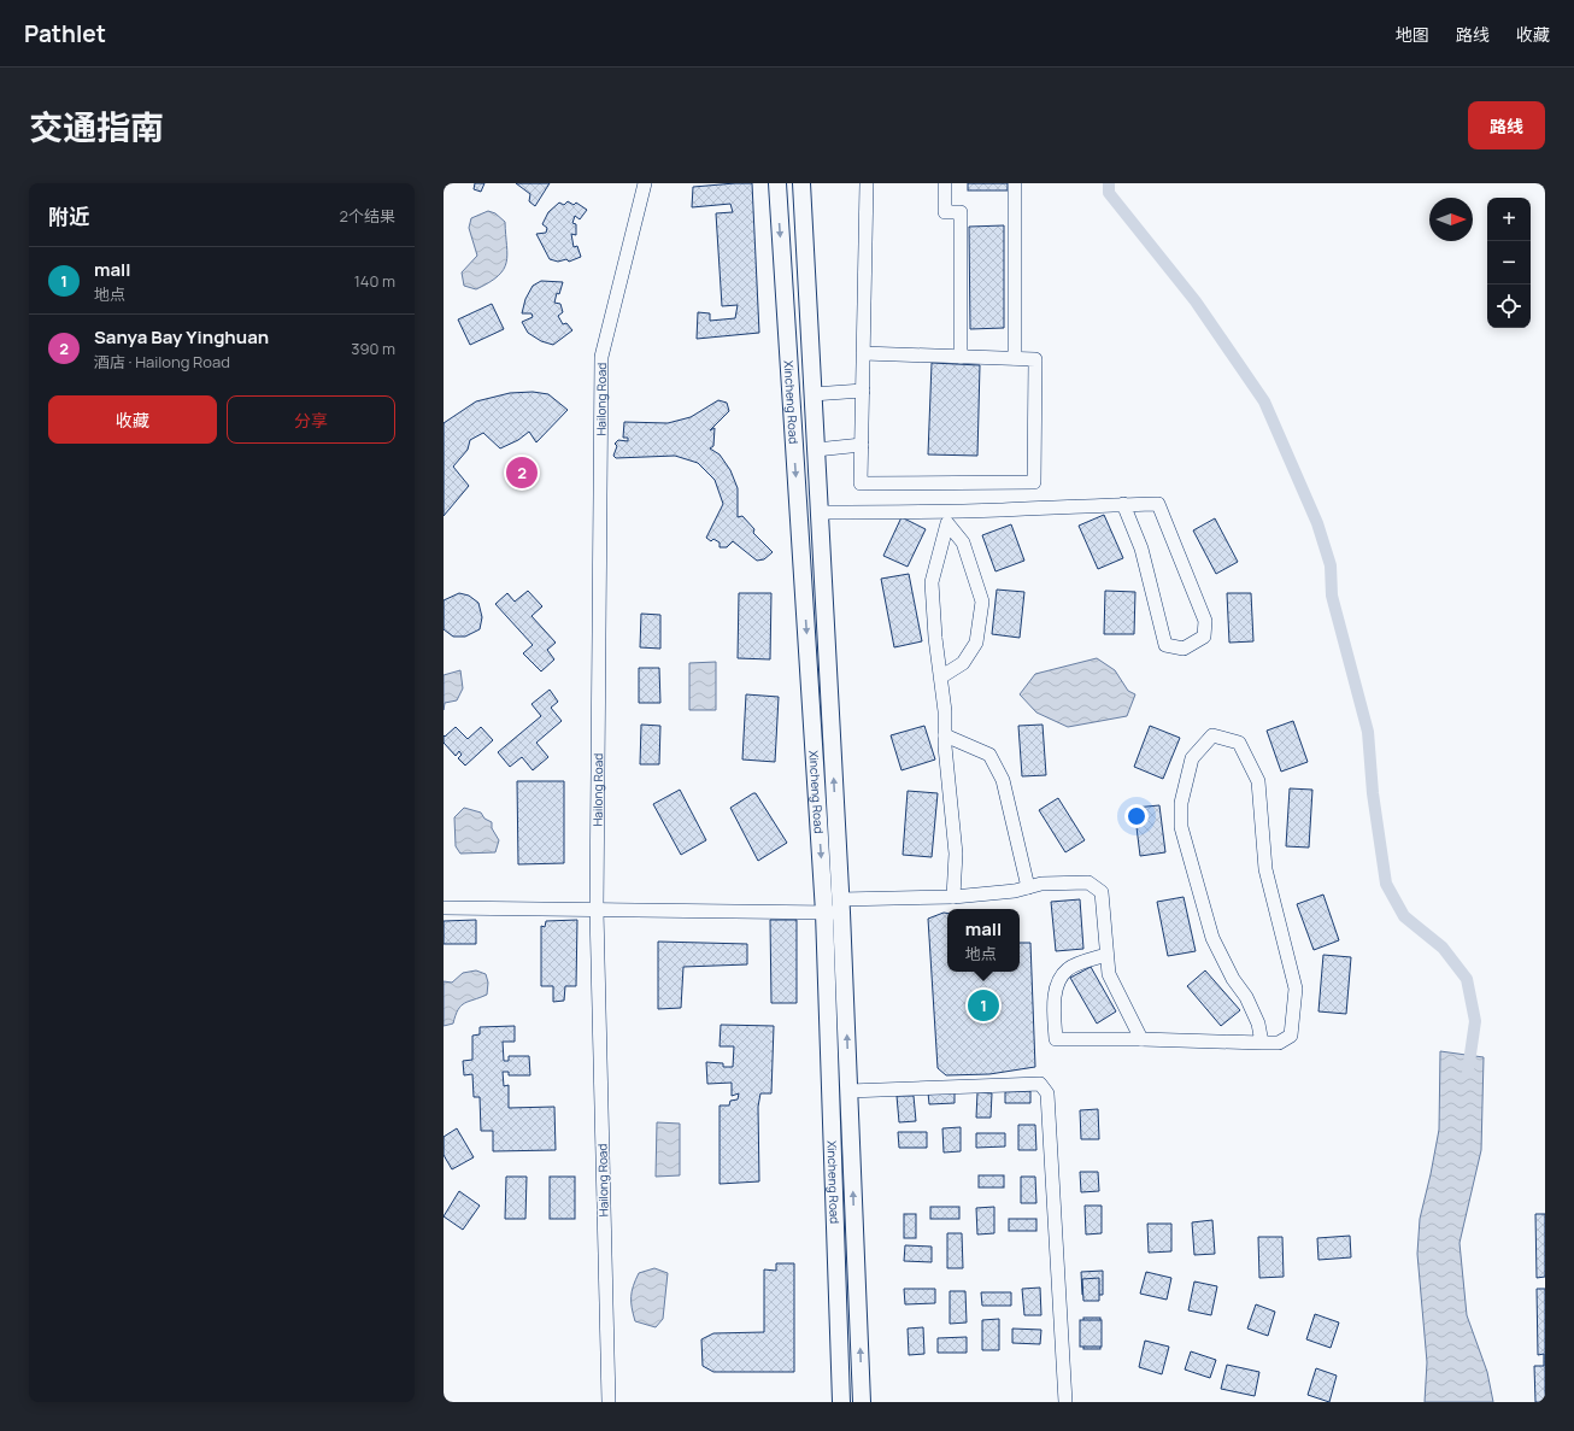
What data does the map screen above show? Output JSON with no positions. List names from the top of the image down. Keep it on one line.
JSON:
{"streets":{"main road":["Xincheng Road"],"street":["Hailong Road"]},"north":"right","page":{"header":"Pathlet","nav":["地图","路线","收藏"],"title":"交通指南","buttons":["路线",["收藏","分享"]],"heading":["附近","2个结果"],"map_buttons":["+","−"],"list":[{"mark":"1","name":"mall","note":"地点","value":"140 m"},{"mark":"2","name":"Sanya Bay Yinghuan","note":"酒店 · Hailong Road","value":"390 m"}],"pins":["2","1"],"popup":["mall","地点"]}}
